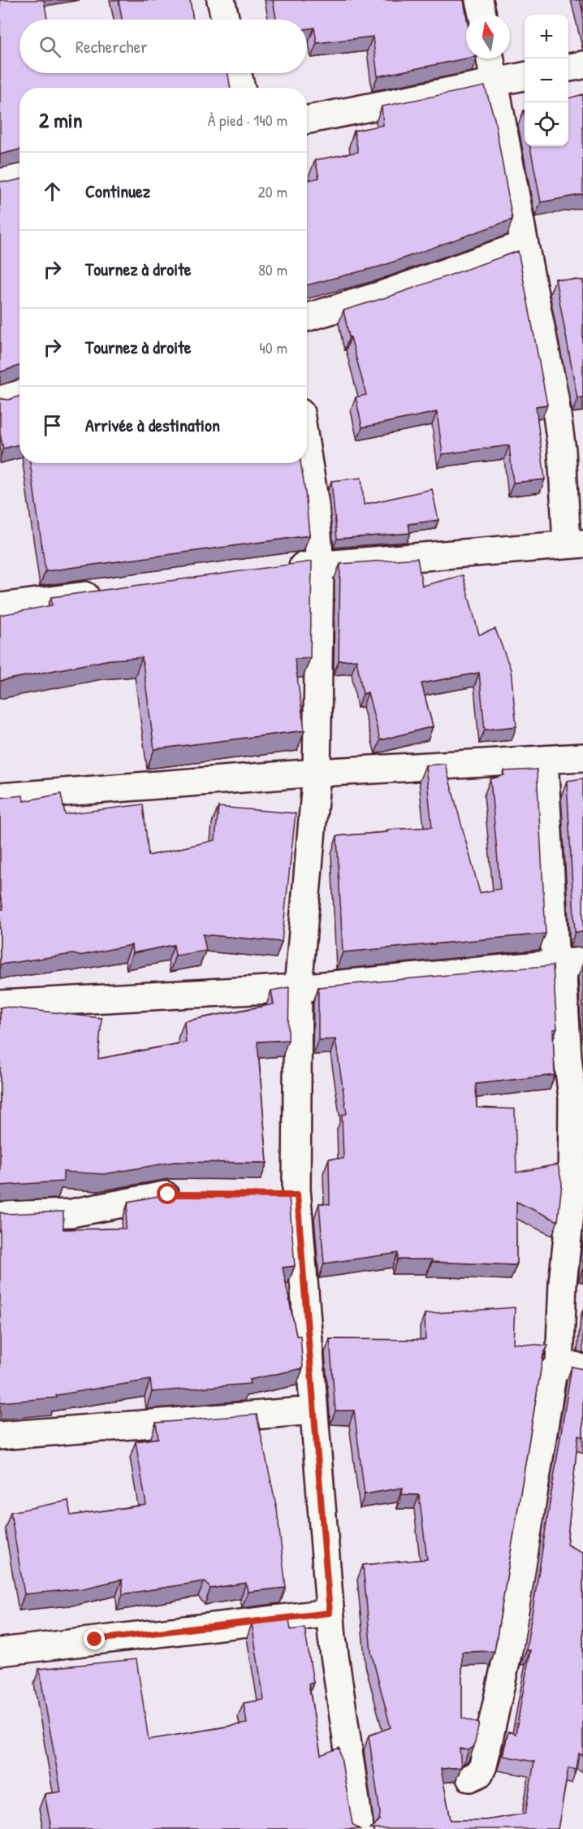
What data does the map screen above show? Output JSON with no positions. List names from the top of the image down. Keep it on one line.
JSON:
{"north":"top","page":{"map_buttons":["+","−"],"search":"Rechercher","heading":["2 min","À pied · 140 m"],"list":[["Continuez","20 m"],["Tournez à droite","80 m"],["Tournez à droite","40 m"],"Arrivée à destination"]}}
